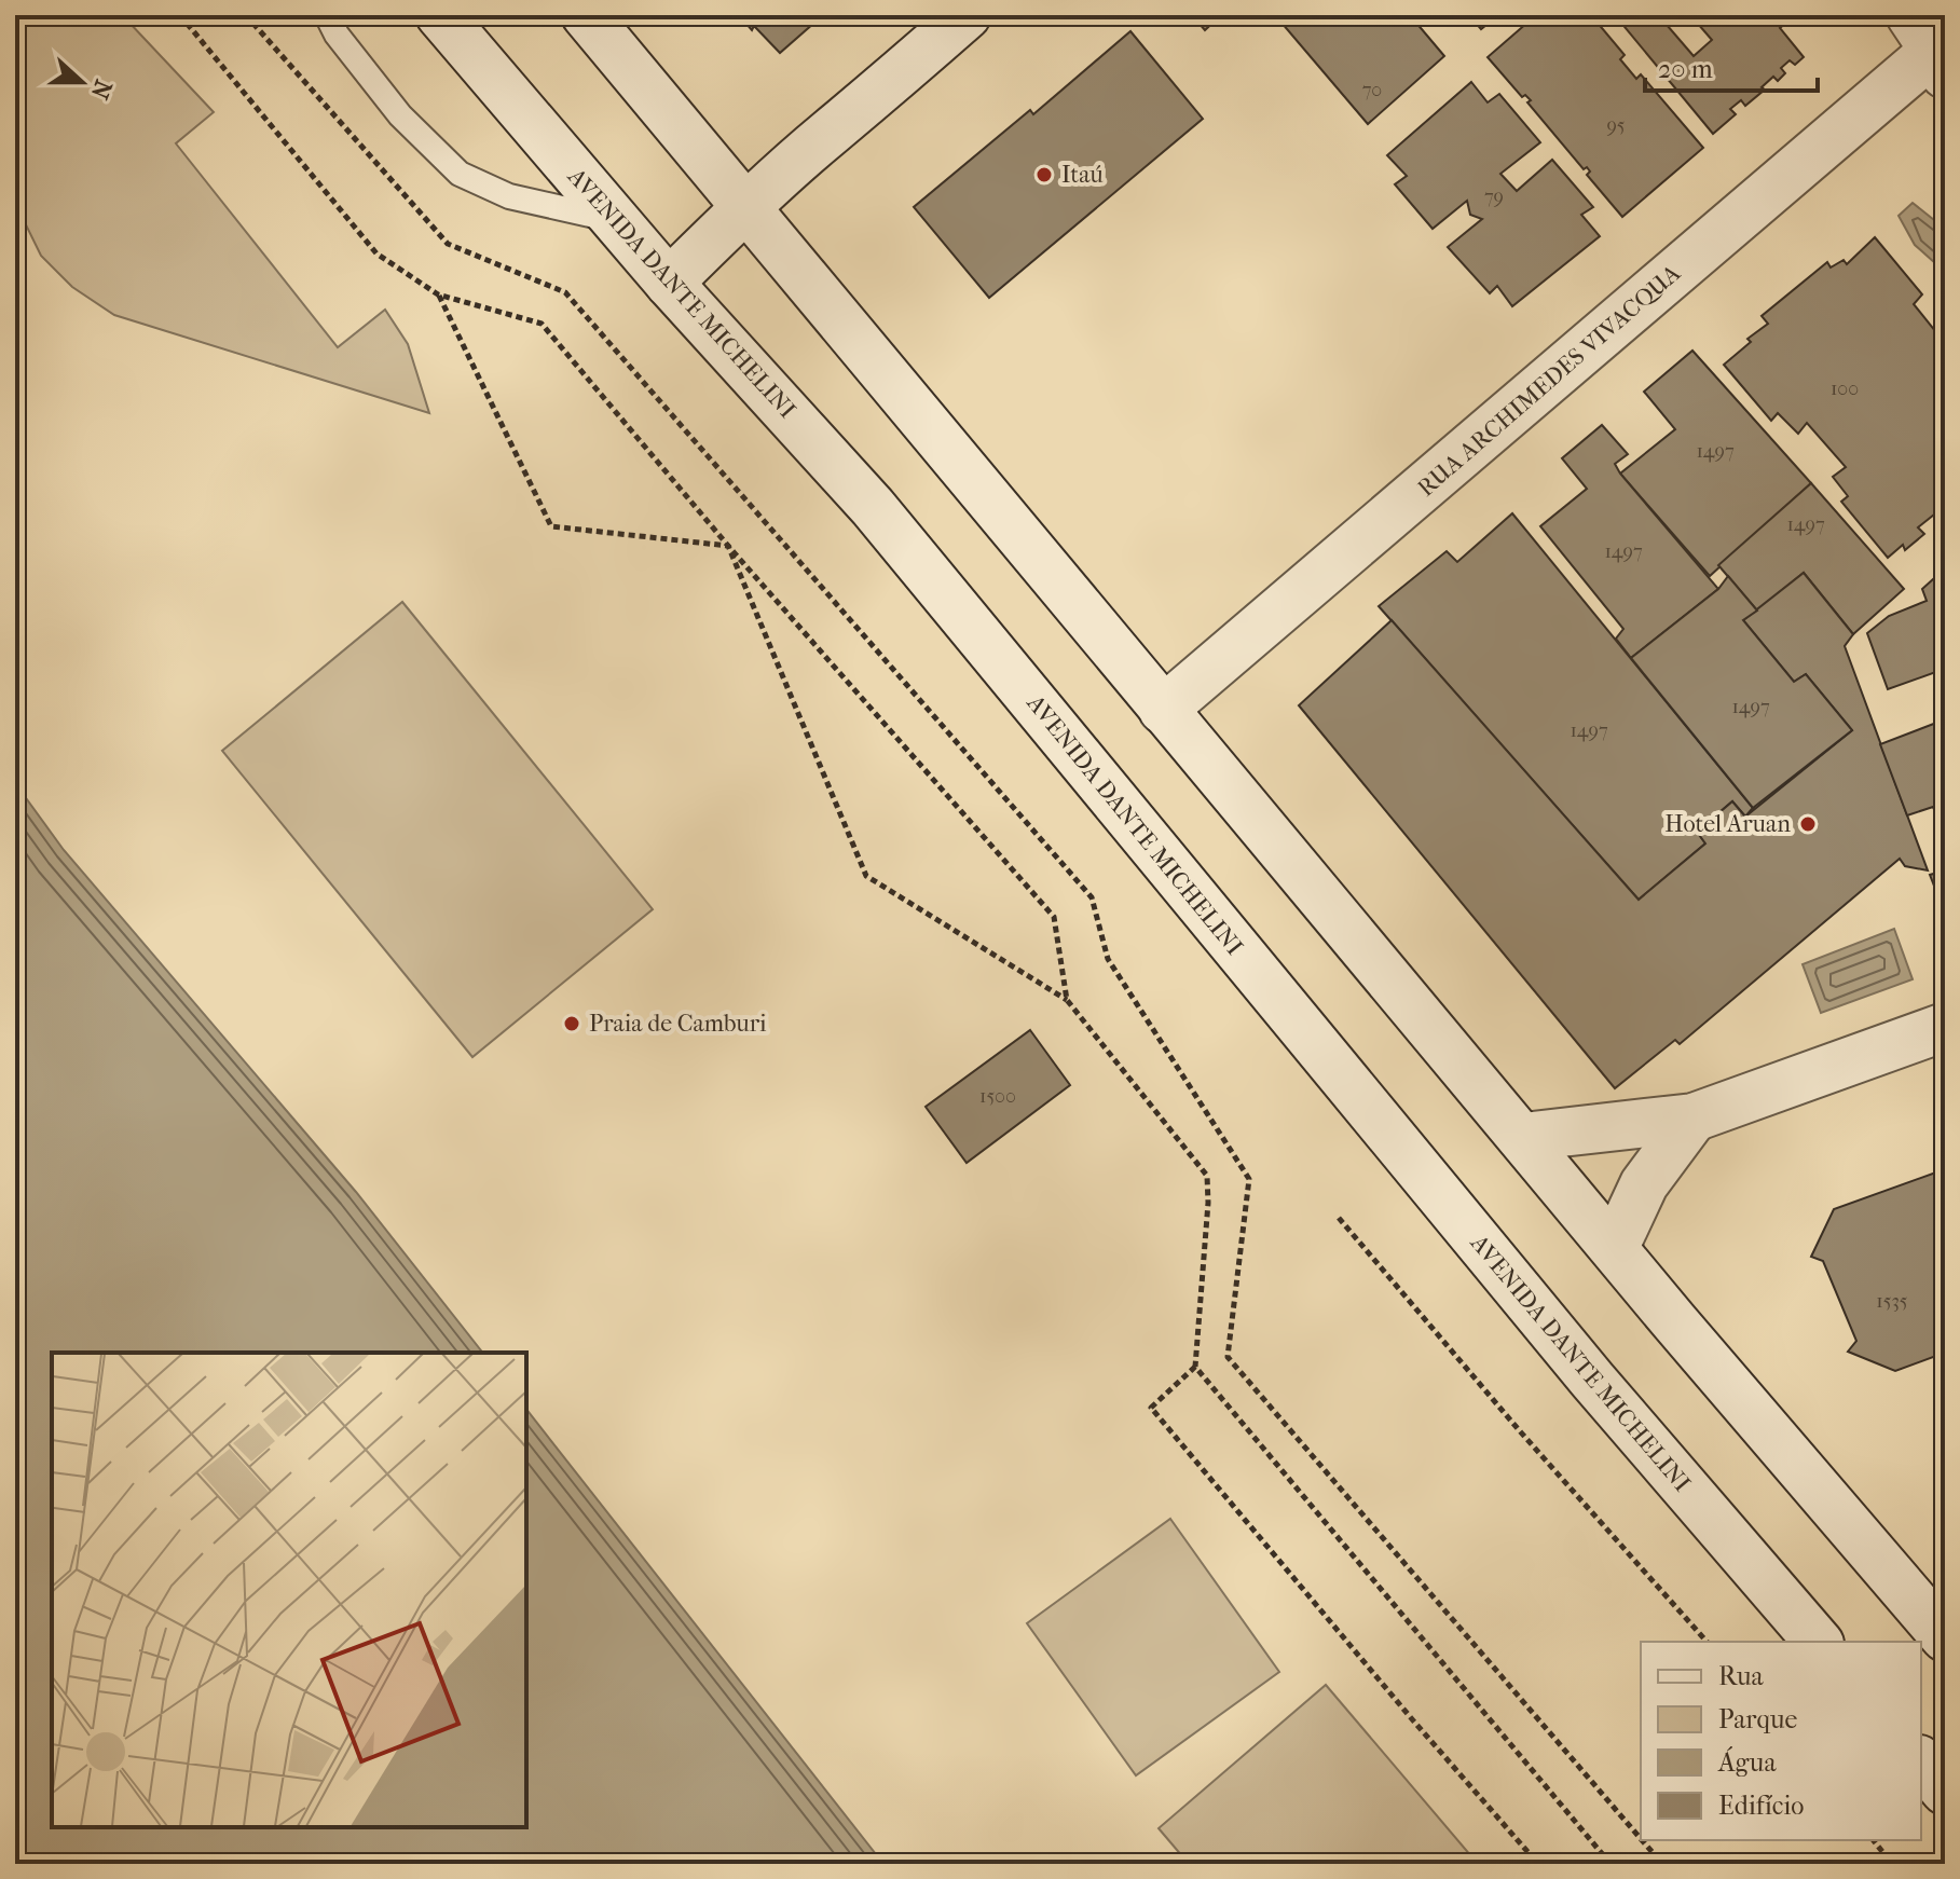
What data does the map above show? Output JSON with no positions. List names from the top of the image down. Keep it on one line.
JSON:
{"streets":{"main road":["AVENIDA DANTE MICHELINI","RUA ARCHIMEDES VIVACQUA"]},"places":["Itaú","Hotel Aruan","Praia de Camburi"],"house_numbers":["70","95","79","100","1497","1497","1497","1497","1497","1500","1535"],"legend":["Rua","Parque","Água","Edifício"],"scale_bar":"20 m","north":"right"}
